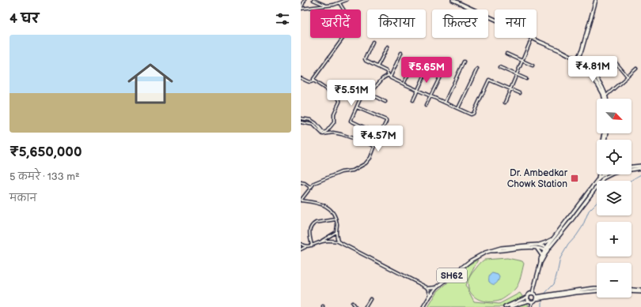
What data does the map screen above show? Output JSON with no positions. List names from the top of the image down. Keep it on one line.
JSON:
{"streets":{"main road":["SH62"]},"places":{"transit":["Dr. Ambedkar Chowk Station"]},"north":"bottom right","page":{"heading":"4 घर","chip":["खरीदें","किराया","फ़िल्टर","नया"],"list":[{"name":"₹5,650,000","note":"5 कमरे · 133 m² · मकान"}],"price":["₹4.81M","₹5.65M","₹5.51M","₹4.57M"],"map_buttons":["+","−"]}}
